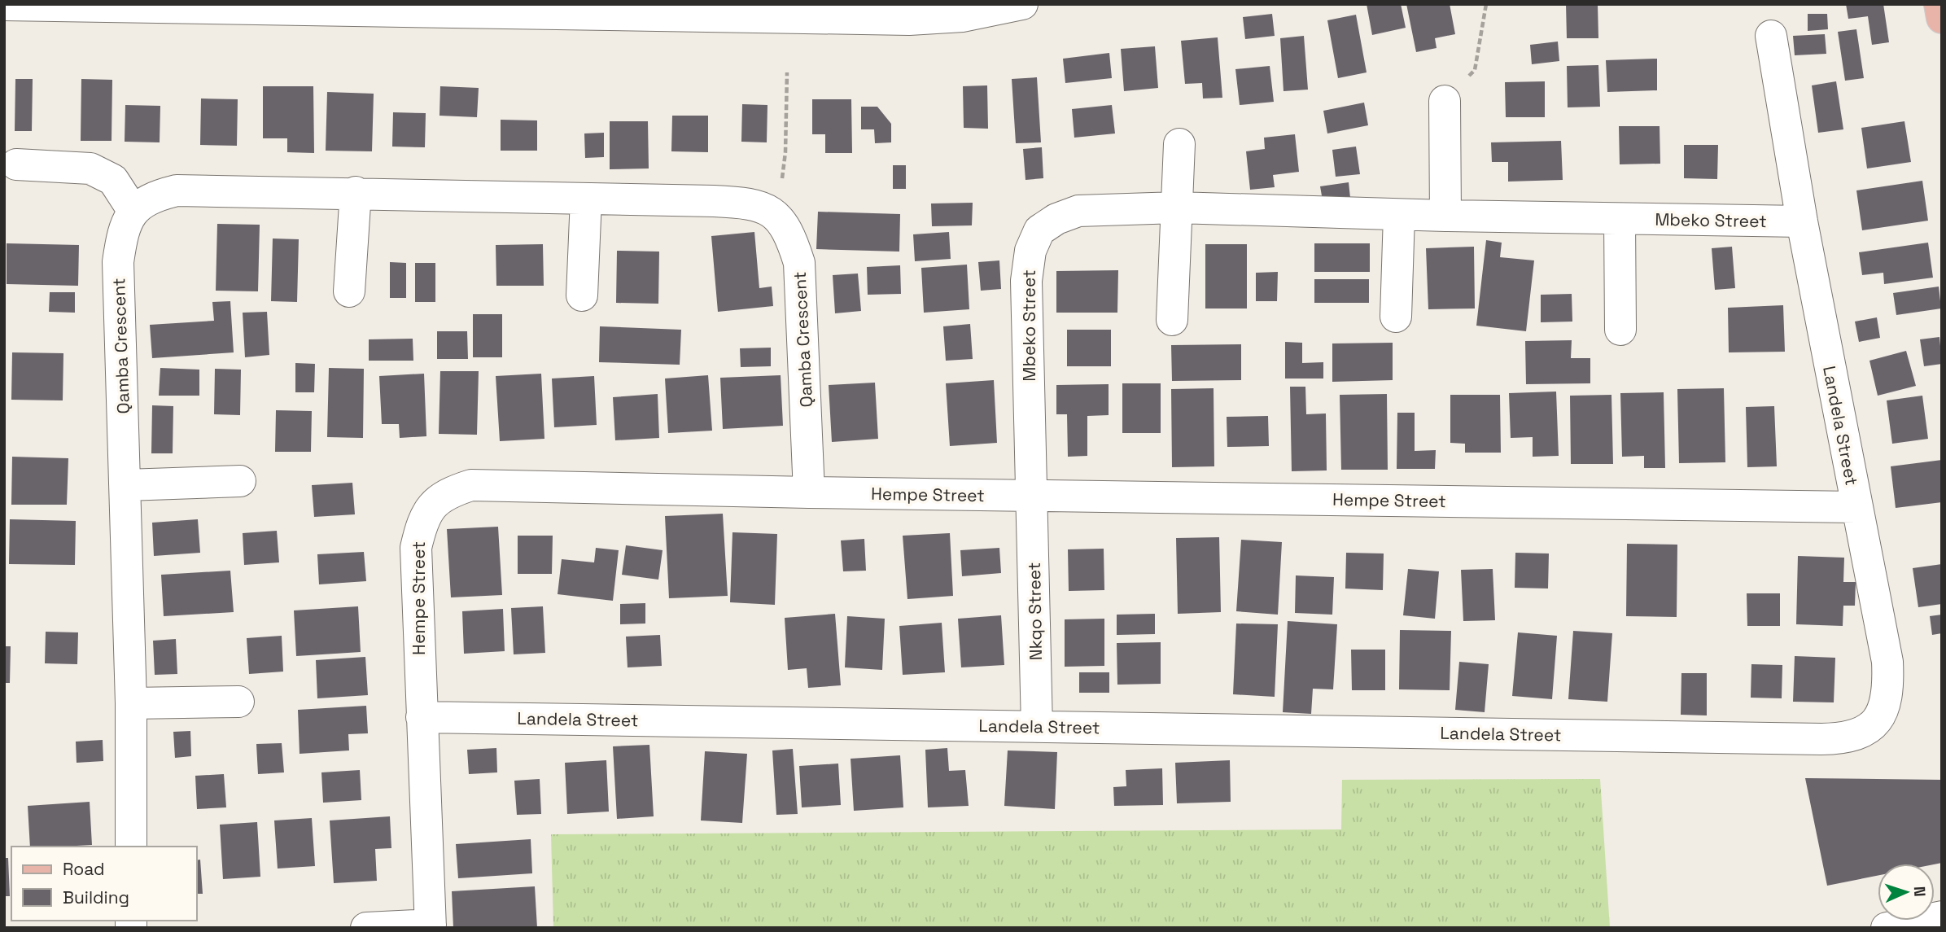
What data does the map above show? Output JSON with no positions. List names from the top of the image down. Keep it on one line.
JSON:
{"streets":{"street":["Mbeko Street","Qamba Crescent","Landela Street","Hempe Street","Nkqo Street"]},"crossings":[["Mbeko Street","Landela Street"],["Mbeko Street","Hempe Street"],["Mbeko Street","Nkqo Street"],["Qamba Crescent","Hempe Street"],["Landela Street","Hempe Street"],["Landela Street","Nkqo Street"],["Hempe Street","Nkqo Street"]],"legend":["Road","Building"],"north":"right"}
